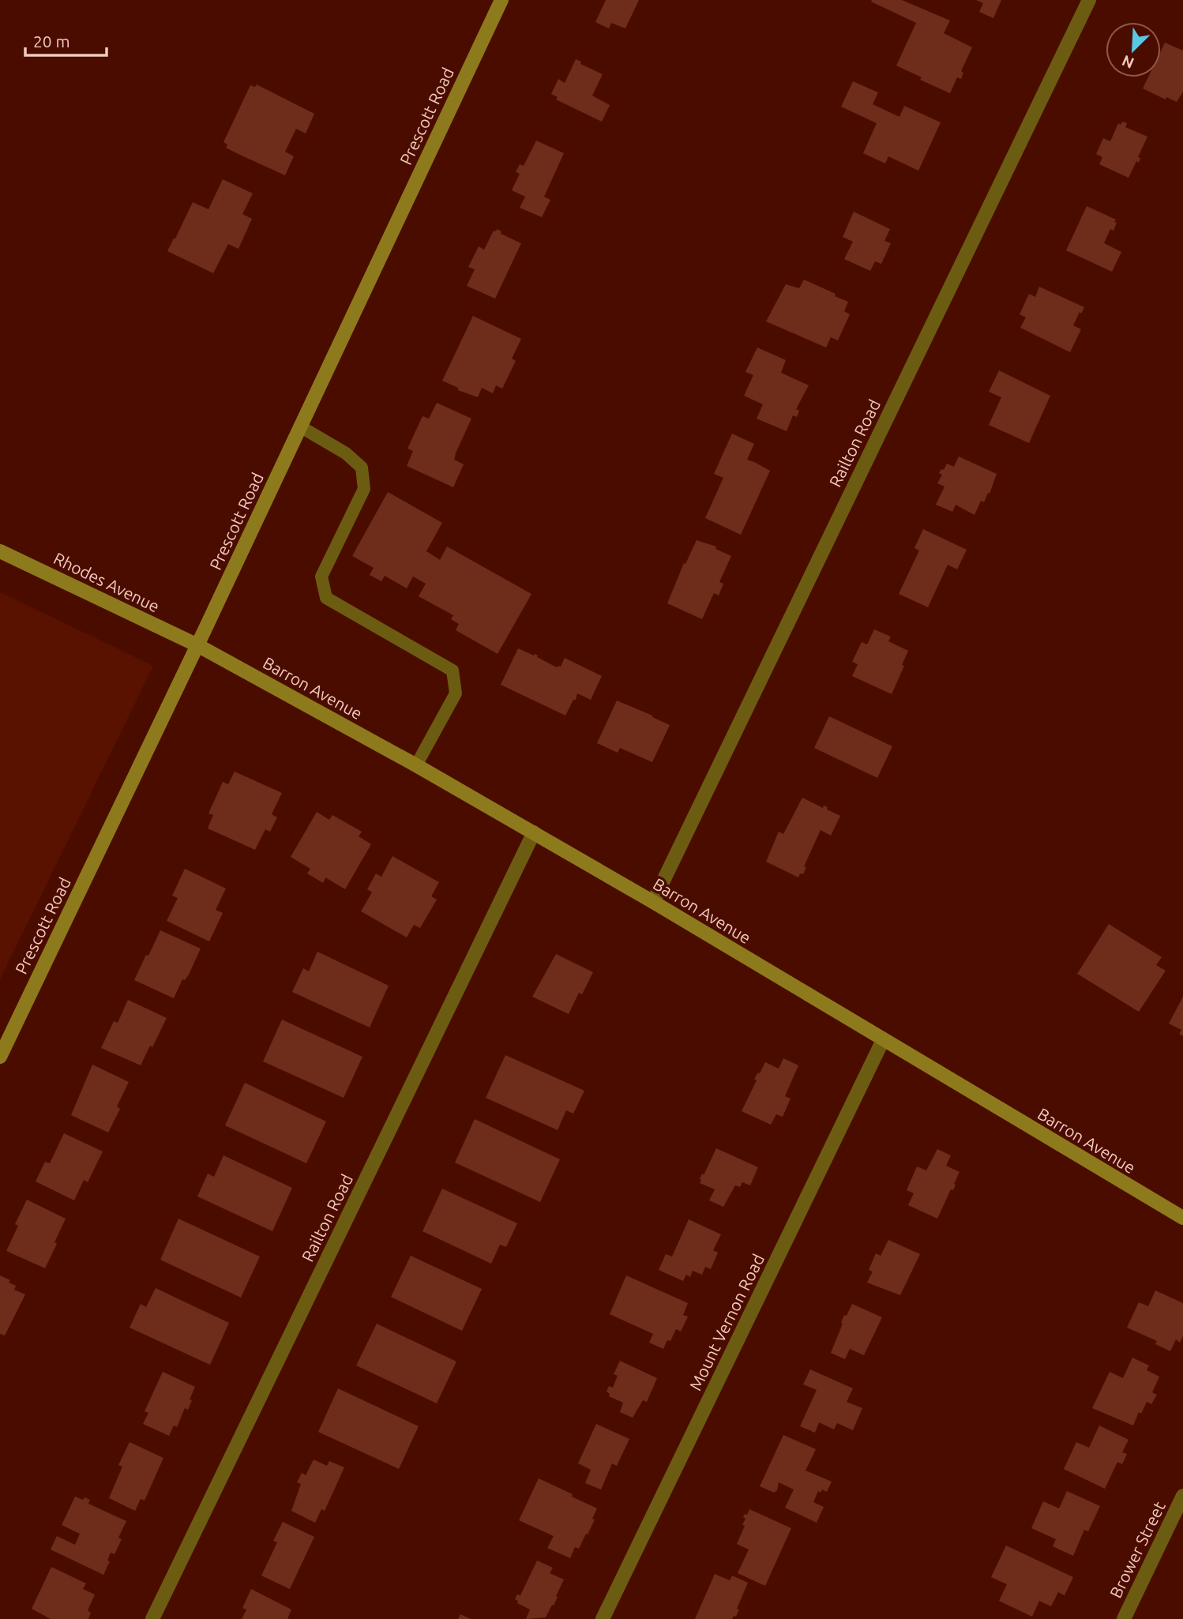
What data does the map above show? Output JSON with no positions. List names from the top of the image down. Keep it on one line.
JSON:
{"streets":{"main road":["Prescott Road","Rhodes Avenue","Barron Avenue"],"street":["Railton Road","Mount Vernon Road","Brower Street"]},"crossings":[["Prescott Road","Rhodes Avenue"],["Prescott Road","Barron Avenue"],["Railton Road","Barron Avenue"],["Rhodes Avenue","Barron Avenue"],["Barron Avenue","Mount Vernon Road"]],"scale_bar":"20 m","north":"bottom left"}
